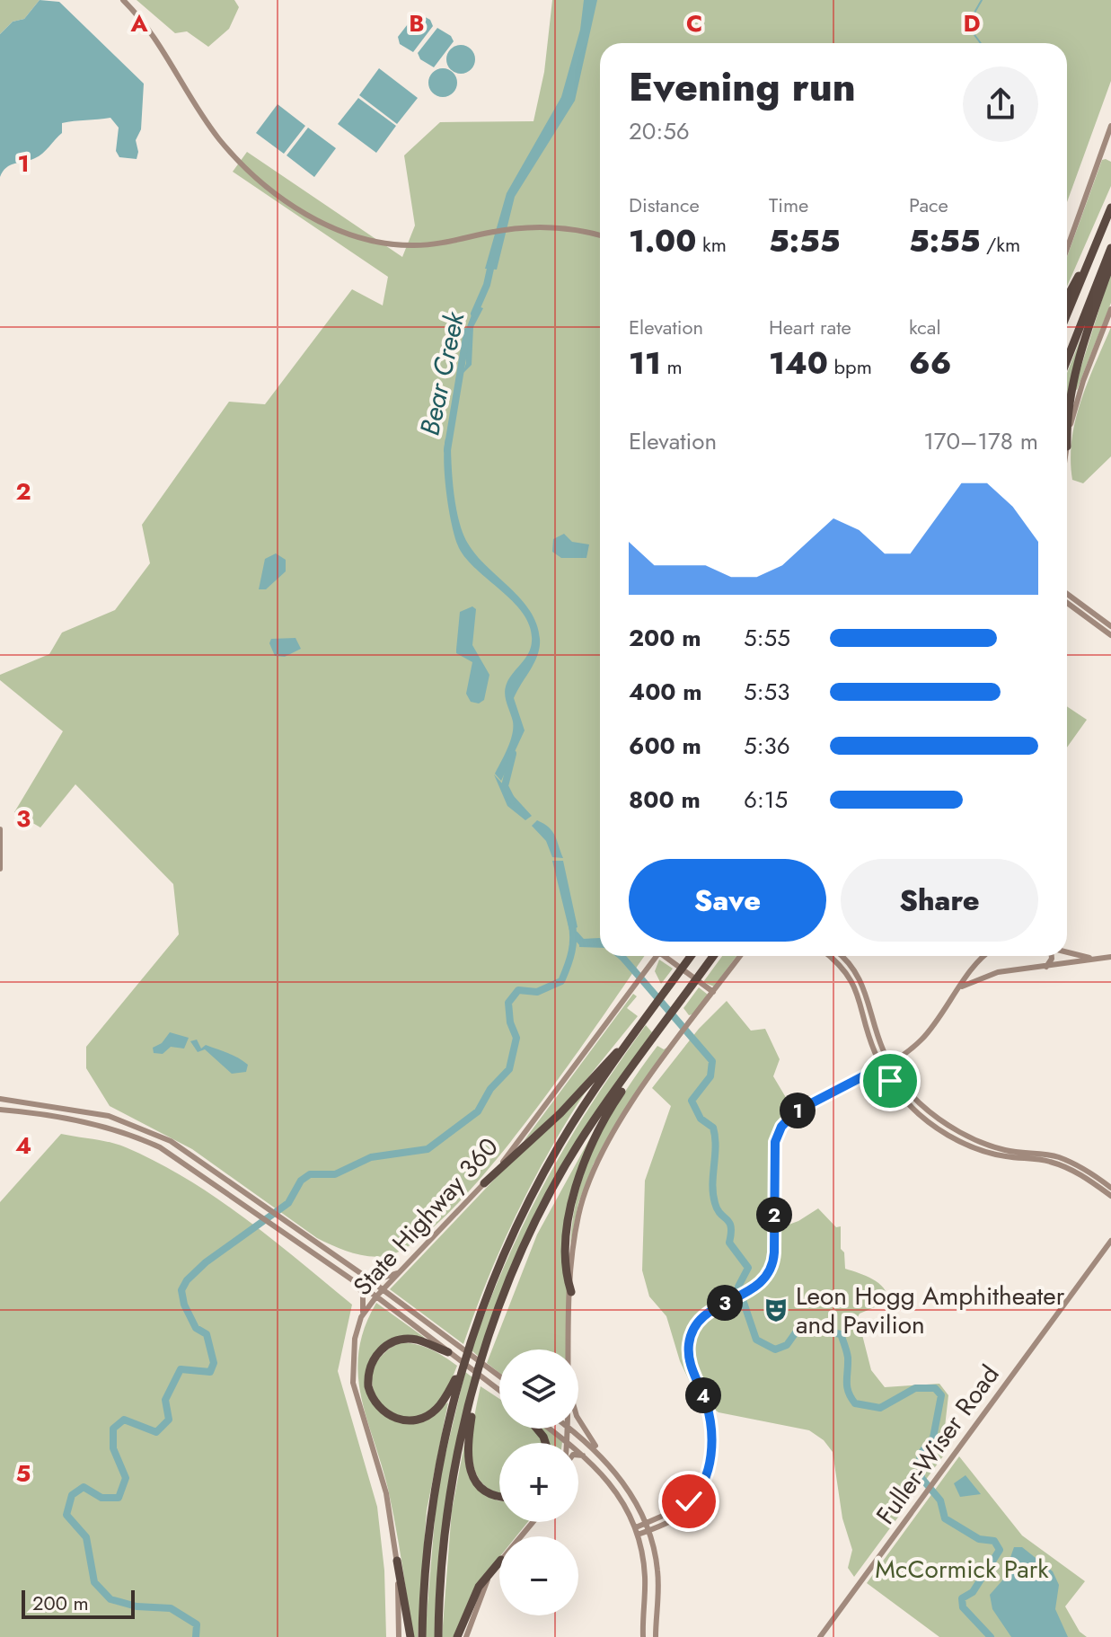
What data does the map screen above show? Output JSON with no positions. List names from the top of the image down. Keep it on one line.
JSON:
{"streets":{"main road":["State Highway 360","Fuller-Wiser Road"]},"water":["Bear Creek"],"parks":["McCormick Park"],"places":{"theatre":["Leon Hogg Amphitheater and Pavilion"]},"scale_bar":"200 m","page":{"heading":["Evening run","20:56"],"stats":[["Distance","1.00 km"],["Time","5:55"],["Pace","5:55 /km"],["Elevation","11 m"],["Heart rate","140 bpm"],["kcal","66"]],"chart":["Elevation","170–178 m"],"list":[{"name":"200 m","note":"5:55"},{"name":"400 m","note":"5:53"},{"name":"600 m","note":"5:36"},{"name":"800 m","note":"6:15"}],"buttons":["Save","Share"],"pins":["1","2","3","4"],"map_buttons":["+","−"],"scale":"200 m"},"grid":{"columns":["A","B","C","D"],"rows":["1","2","3","4","5"]}}
